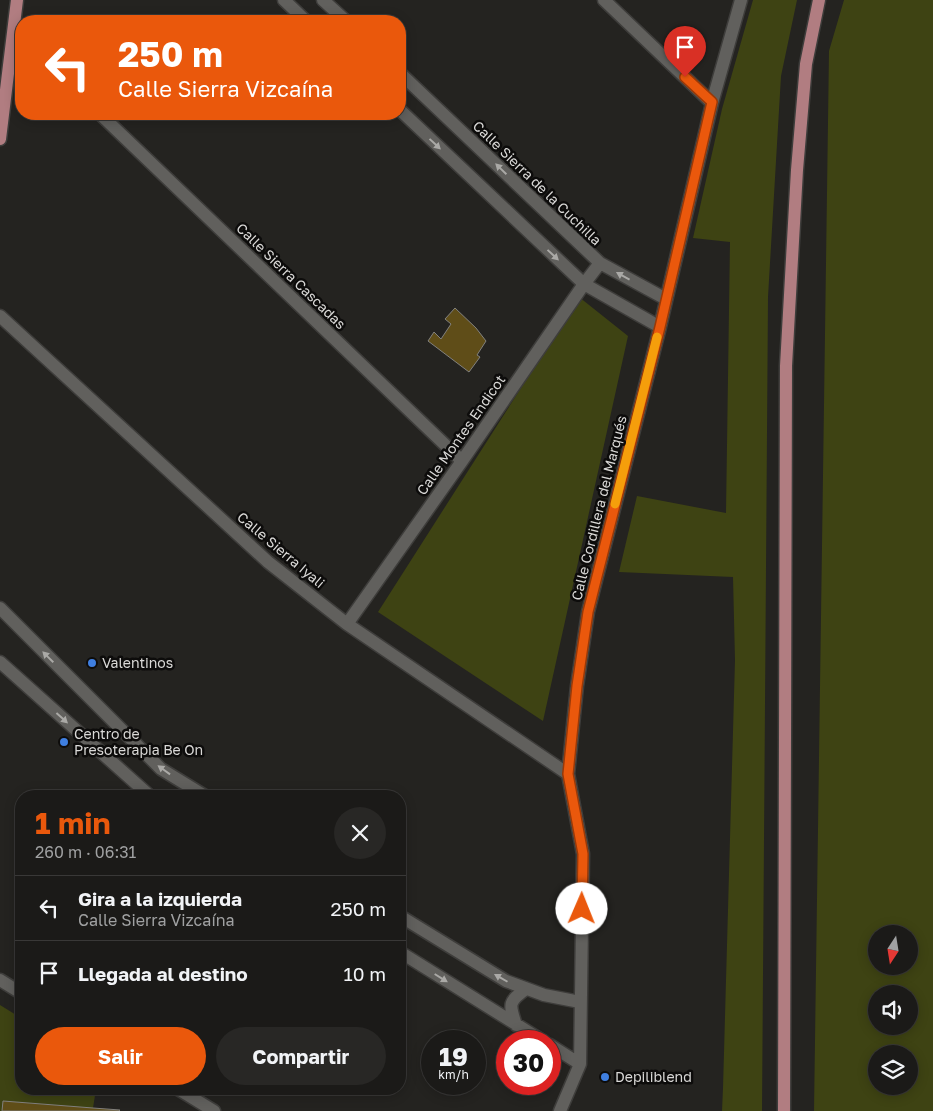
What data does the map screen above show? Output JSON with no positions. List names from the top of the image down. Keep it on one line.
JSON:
{"streets":{"street":["Calle Sierra de la Cuchilla","Calle Sierra Cascadas","Calle Montes Endicot","Calle Cordillera del Marqués","Calle Sierra Iyali"]},"crossings":[["Calle Sierra de la Cuchilla","Calle Montes Endicot"],["Calle Sierra de la Cuchilla","Calle Cordillera del Marqués"],["Calle Sierra Cascadas","Calle Montes Endicot"],["Calle Montes Endicot","Calle Sierra Iyali"],["Calle Cordillera del Marqués","Calle Sierra Iyali"]],"places":["Valentinos","Centro de Presoterapia Be On","Depiliblend"],"north":"bottom","page":{"turn":["250 m","Calle Sierra Vizcaína"],"heading":["1 min","260 m · 06:31"],"list":[{"name":"Gira a la izquierda","note":"Calle Sierra Vizcaína","value":"250 m"},{"name":"Llegada al destino","value":"10 m"}],"buttons":["Salir","Compartir"],"speed":"19 km/h","limit":"30"}}
